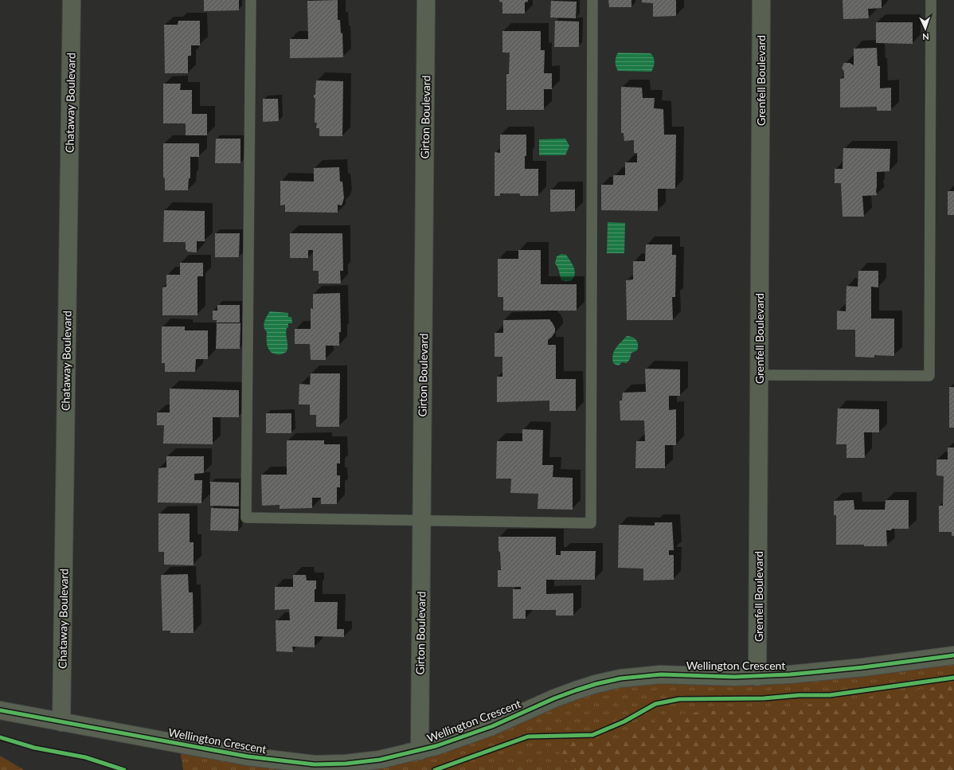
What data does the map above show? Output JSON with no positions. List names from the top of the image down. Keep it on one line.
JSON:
{"streets":{"street":["Grenfell Boulevard","Chataway Boulevard","Girton Boulevard","Wellington Crescent"]},"crossings":[["Grenfell Boulevard","Wellington Crescent"],["Chataway Boulevard","Wellington Crescent"],["Girton Boulevard","Wellington Crescent"]],"north":"bottom"}
